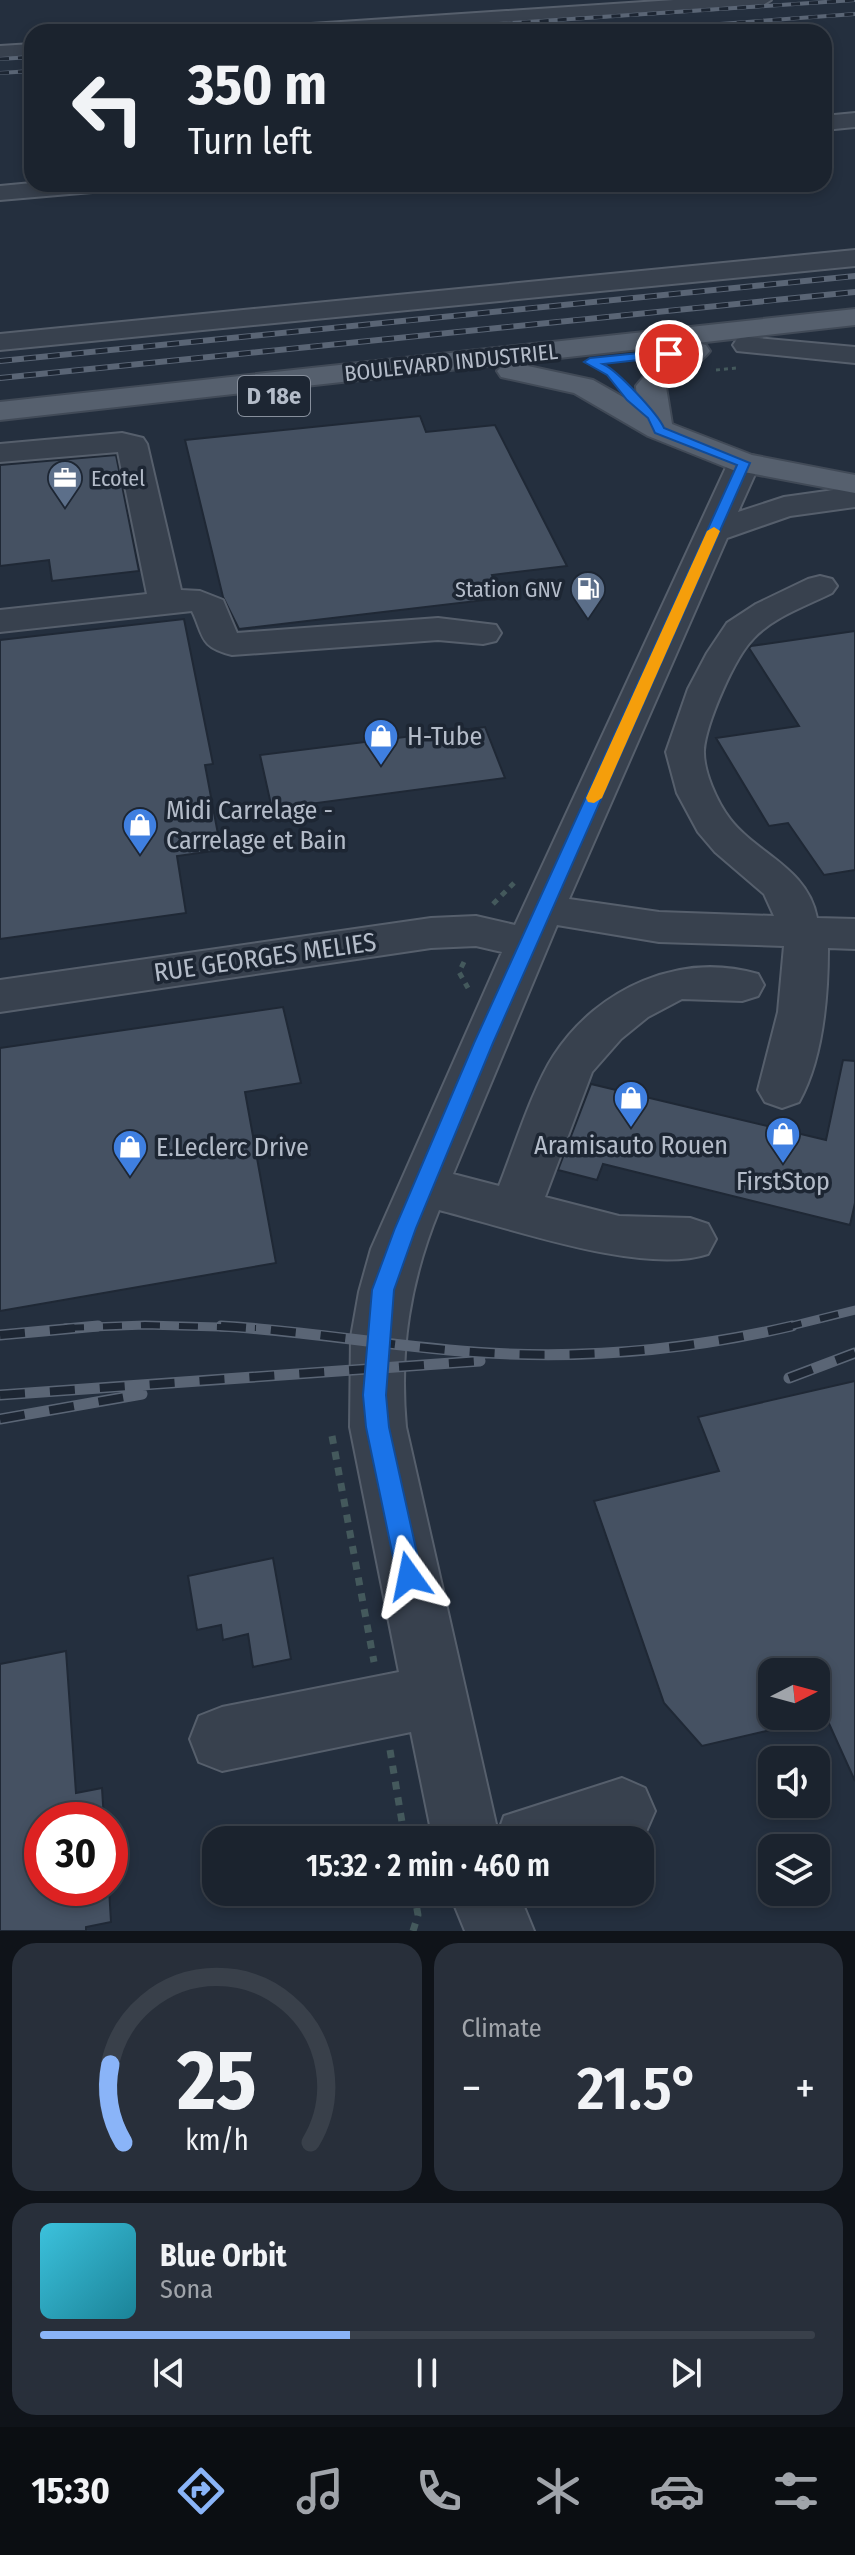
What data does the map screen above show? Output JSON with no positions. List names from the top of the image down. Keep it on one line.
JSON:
{"streets":{"main road":["BOULEVARD INDUSTRIEL","D 18e"],"street":["RUE GEORGES MELIES"]},"places":{"office":["Ecotel"],"fuel station":["Station GNV"],"shop":["H-Tube","Midi Carrelage - Carrelage et Bain","Aramisauto Rouen","FirstStop","E.Leclerc Drive"]},"north":"right","page":{"turn":["350 m","Turn left"],"limit":"30","trip":"15:32 · 2 min · 460 m","tile":"Climate","heat":["−","21.5°","+"],"song":["Blue Orbit","Sona"],"tabs":"15:30","gauge":["25","km/h"]}}
